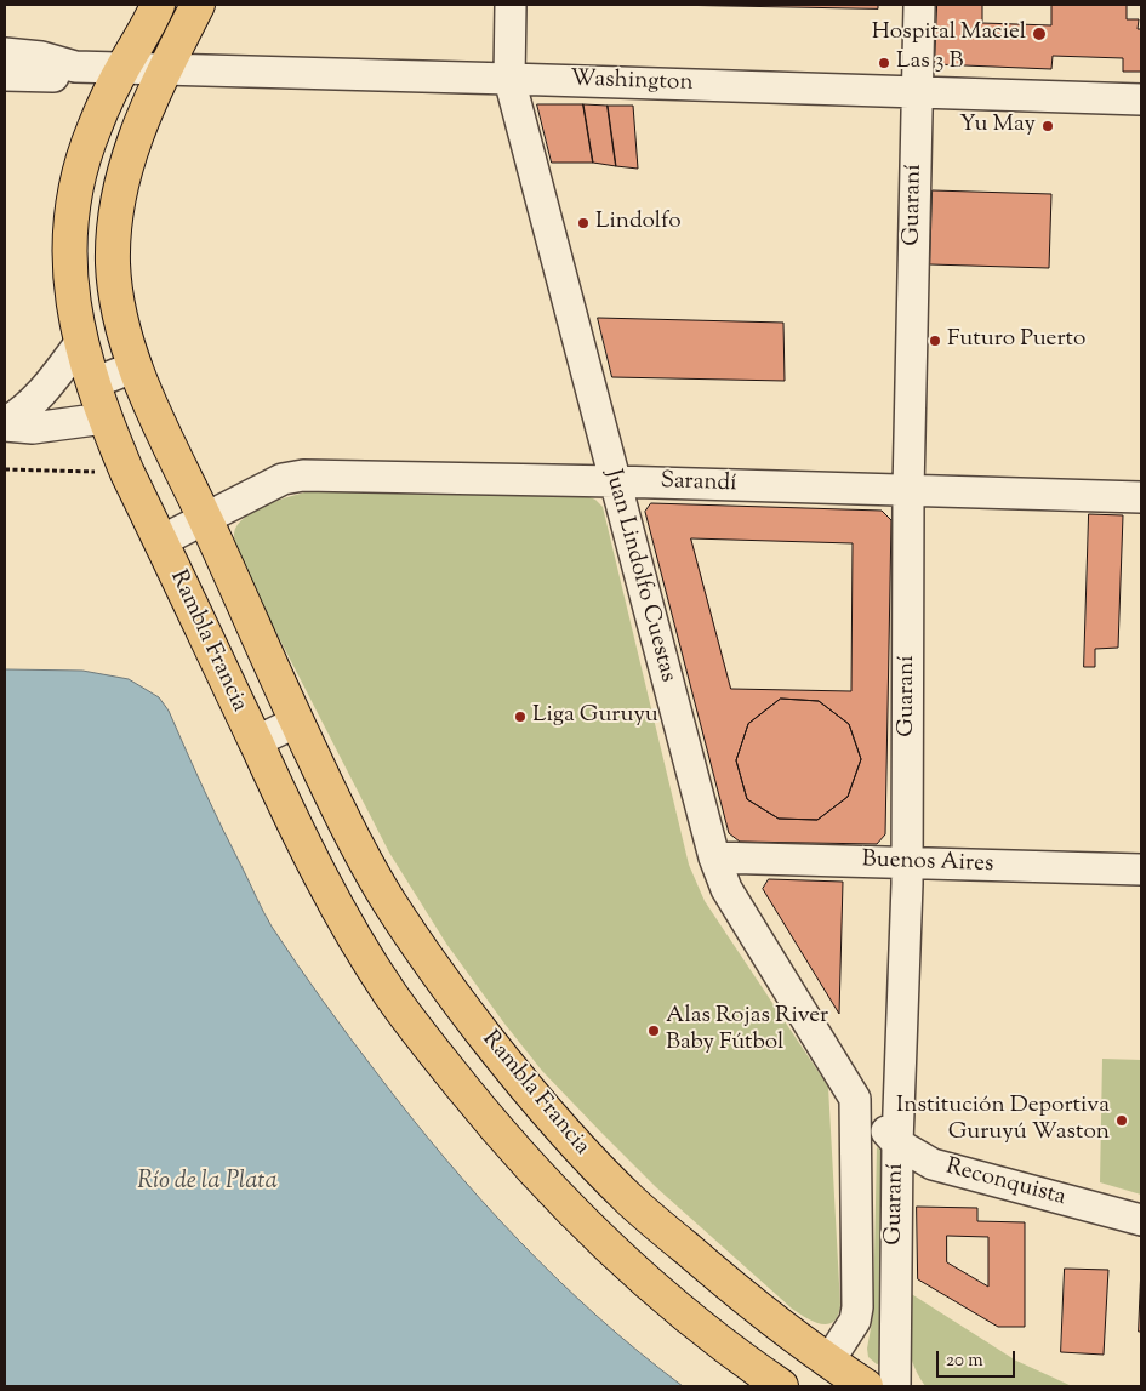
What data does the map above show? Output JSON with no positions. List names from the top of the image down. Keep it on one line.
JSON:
{"streets":{"main road":["Rambla Francia"],"street":["Washington","Guaraní","Sarandí","Juan Lindolfo Cuestas","Buenos Aires","Reconquista"]},"crossings":[["Washington","Guaraní"],["Washington","Juan Lindolfo Cuestas"],["Washington","Rambla Francia"],["Guaraní","Sarandí"],["Guaraní","Buenos Aires"],["Guaraní","Reconquista"],["Sarandí","Juan Lindolfo Cuestas"],["Sarandí","Rambla Francia"],["Juan Lindolfo Cuestas","Buenos Aires"],["Juan Lindolfo Cuestas","Reconquista"]],"water":["Río de la Plata"],"places":["Hospital Maciel","Las 3 B","Yu May","Lindolfo","Futuro Puerto","Liga Guruyu","Alas Rojas River Baby Fútbol","Institución Deportiva Guruyú Waston"],"scale_bar":"20 m"}
